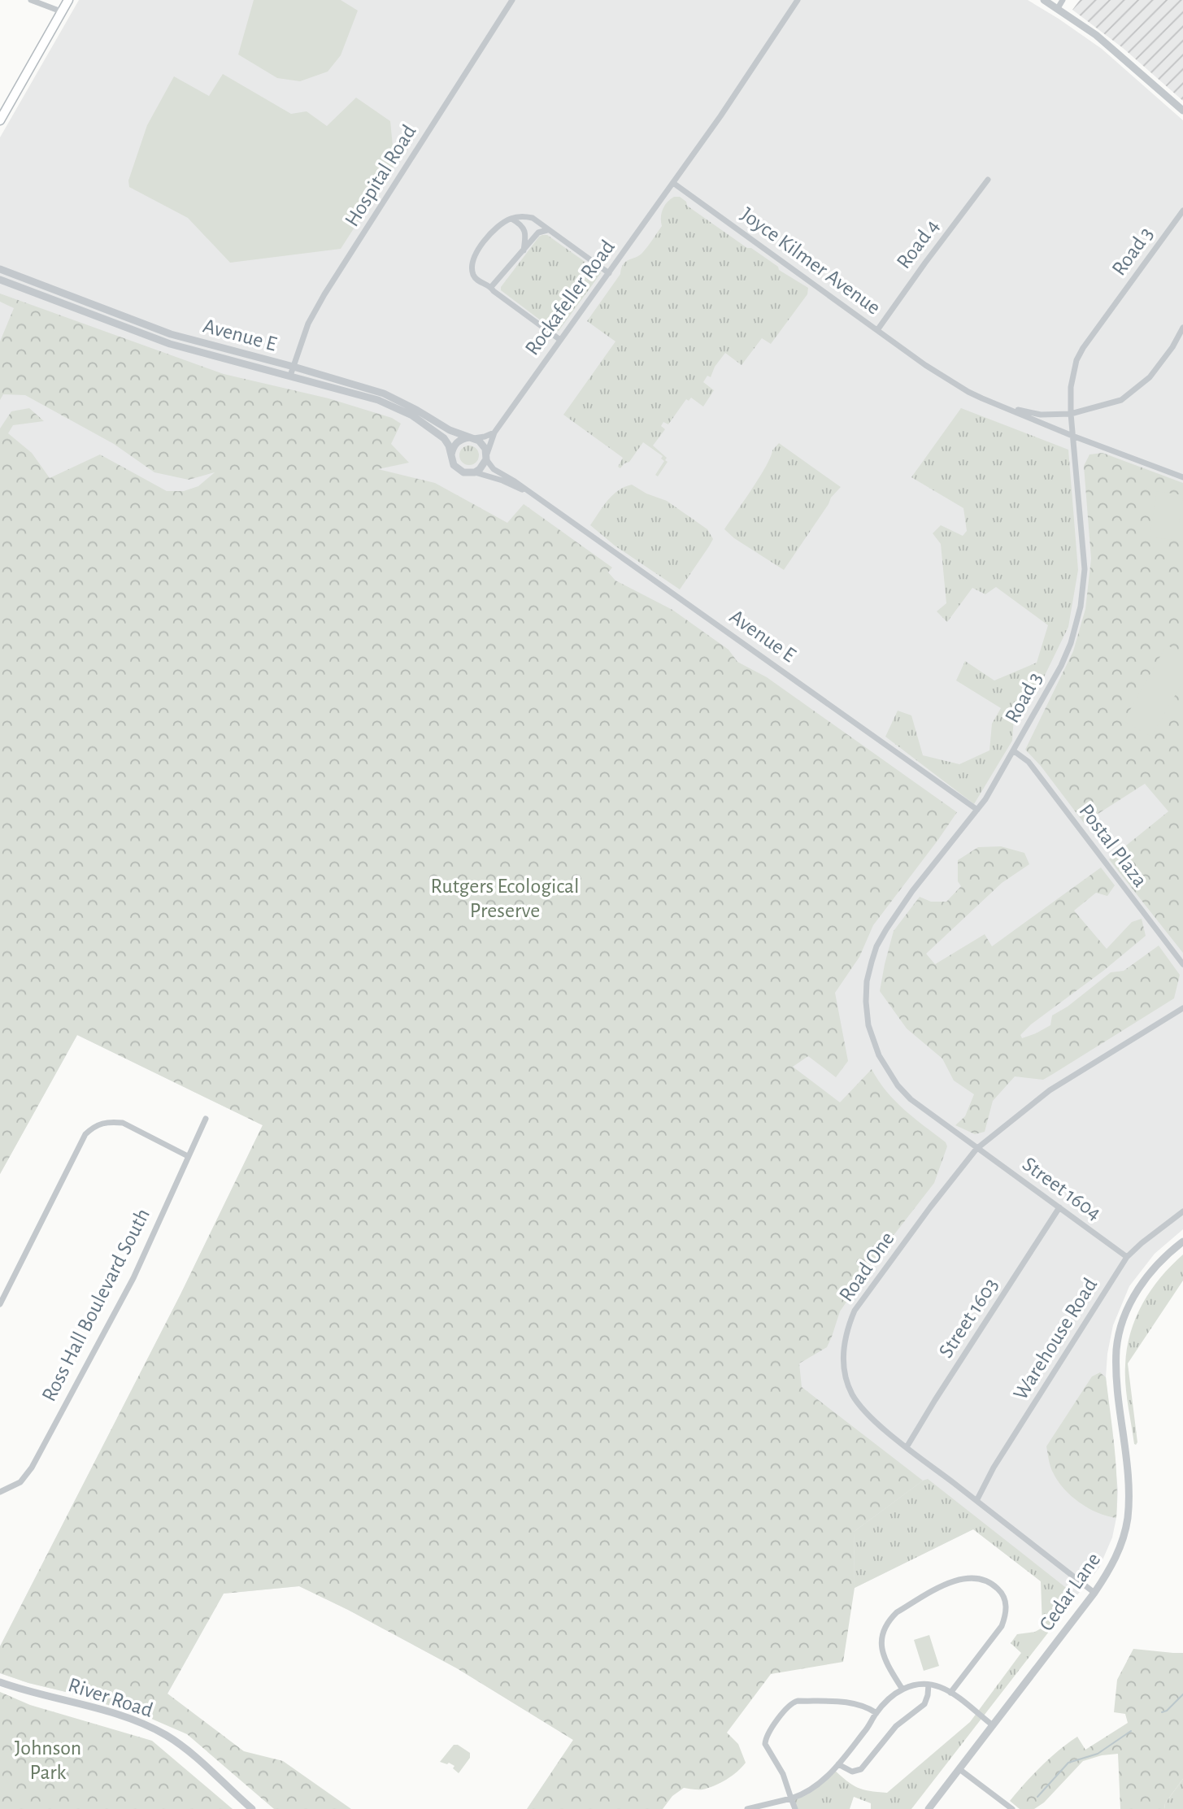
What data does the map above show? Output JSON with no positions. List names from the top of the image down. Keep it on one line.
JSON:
{"streets":{"street":["Hospital Road","Road 4","Road 3","Joyce Kilmer Avenue","Rockafeller Road","Avenue E","Postal Plaza","Street 1604","Road One","Ross Hall Boulevard South","Street 1603","Warehouse Road","Cedar Lane","River Road"]},"crossings":[["Hospital Road","Avenue E"],["Road 4","Joyce Kilmer Avenue"],["Road 3","Joyce Kilmer Avenue"],["Road 3","Avenue E"],["Road 3","Postal Plaza"],["Road 3","Street 1604"],["Road 3","Road One"],["Joyce Kilmer Avenue","Rockafeller Road"],["Rockafeller Road","Avenue E"],["Street 1604","Road One"],["Street 1604","Street 1603"],["Street 1604","Warehouse Road"],["Road One","Street 1603"],["Road One","Warehouse Road"],["Road One","Cedar Lane"]],"parks":["Rutgers Ecological Preserve","Johnson Park"]}
